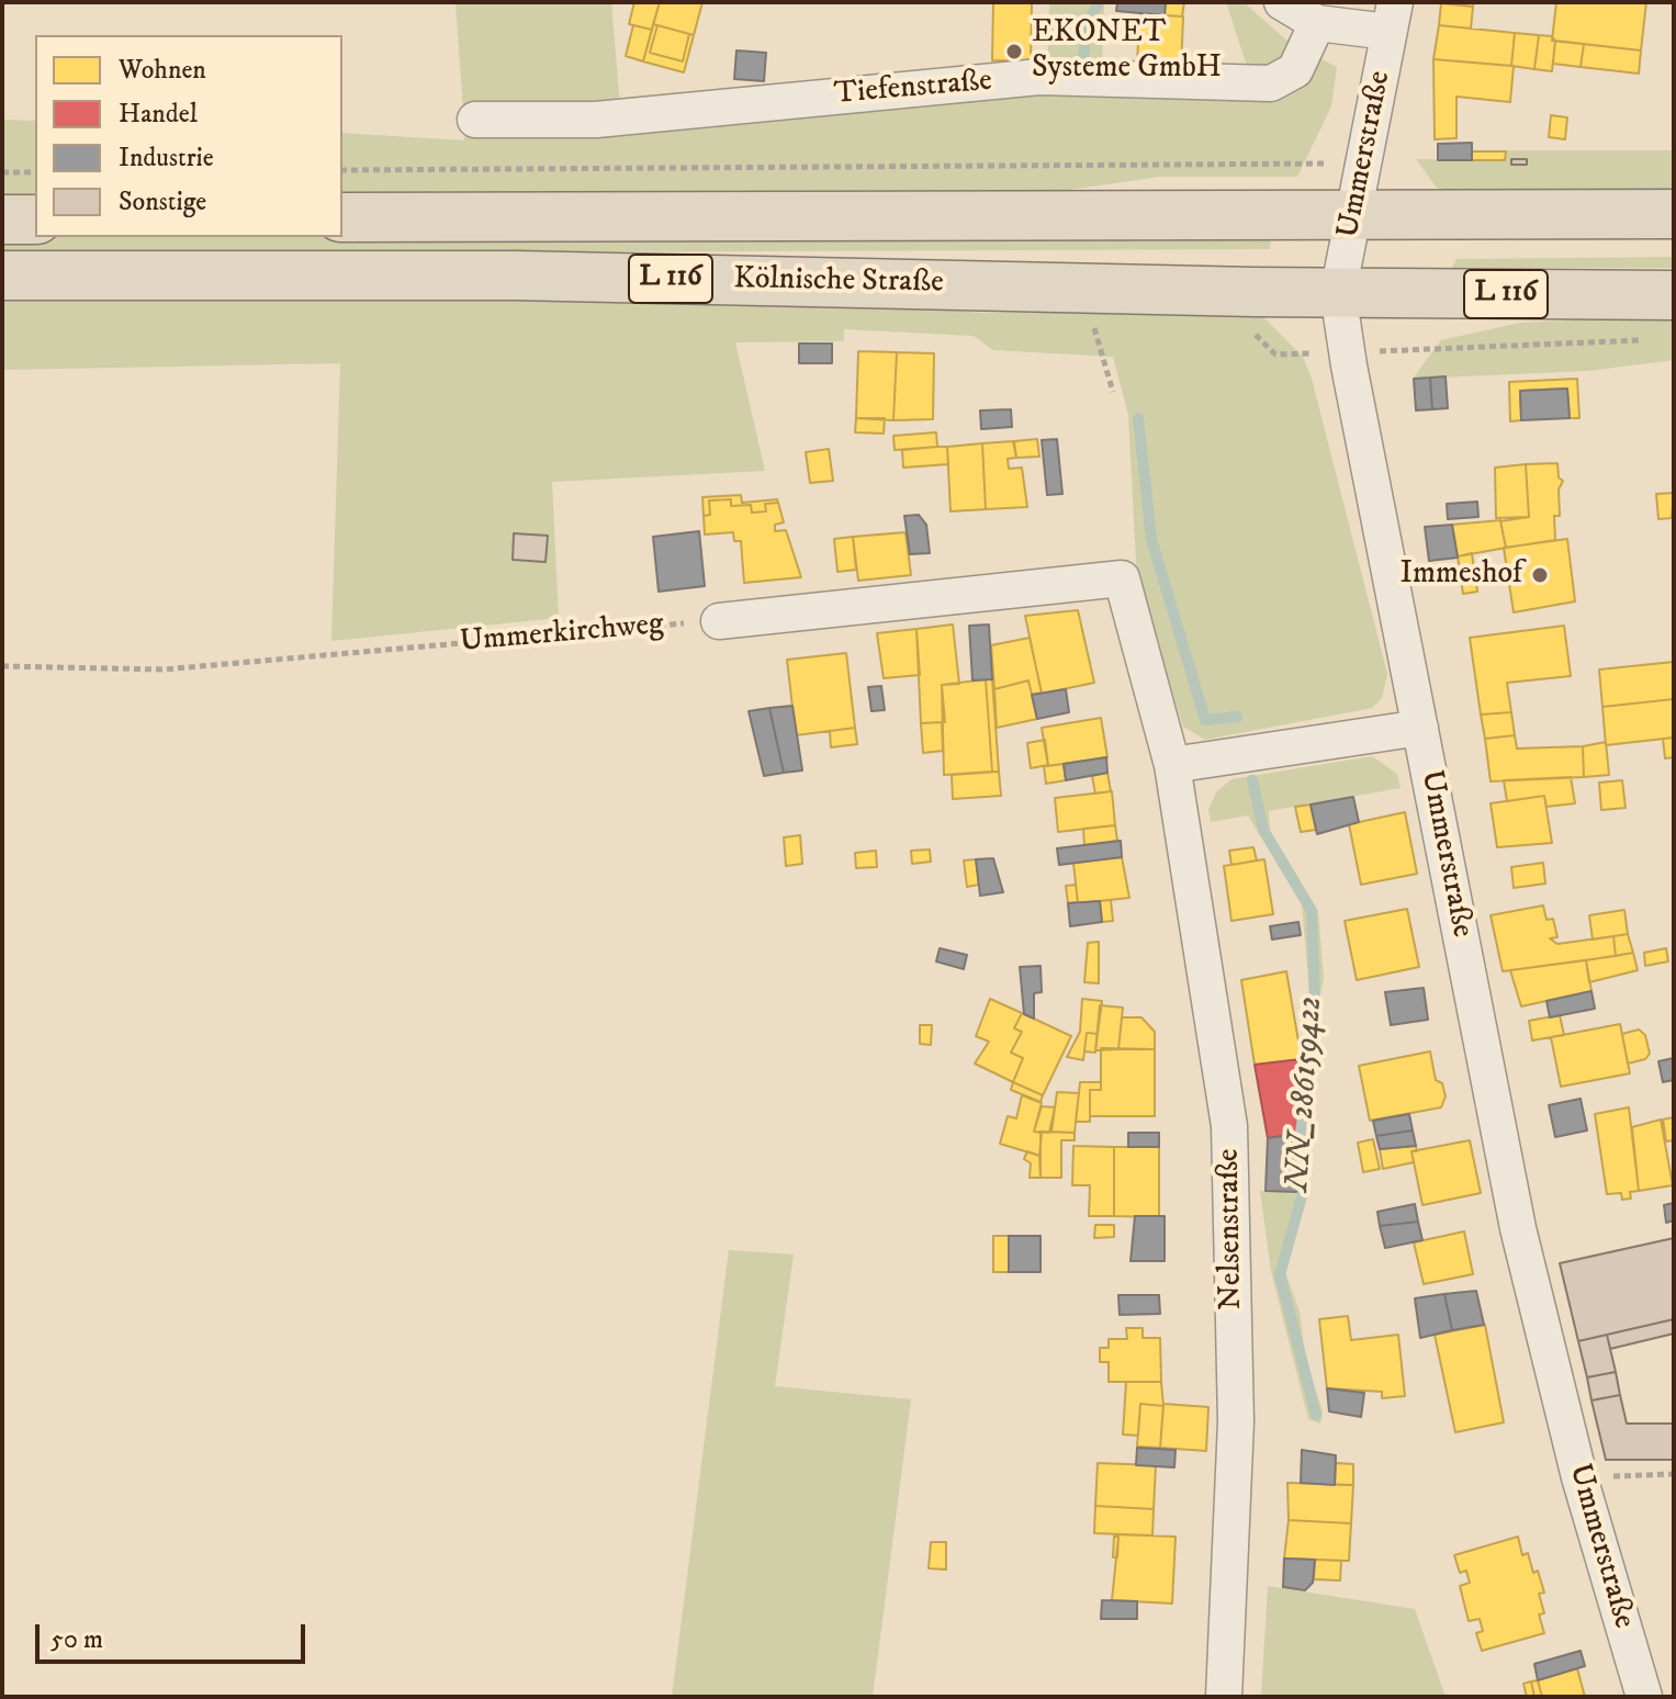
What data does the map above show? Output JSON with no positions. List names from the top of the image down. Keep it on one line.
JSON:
{"streets":{"main road":["L 116","Kölnische Straße"],"street":["Tiefenstraße","Ummerstraße","Nelsenstraße"],"path":["Ummerkirchweg"]},"crossings":[["Ummerstraße","L 116"],["Ummerstraße","Kölnische Straße"],["Ummerkirchweg","Nelsenstraße"]],"water":["NN_286159422"],"places":["EKONET Systeme GmbH","Immeshof"],"legend":["Wohnen","Handel","Industrie","Sonstige"],"scale_bar":"50 m"}
